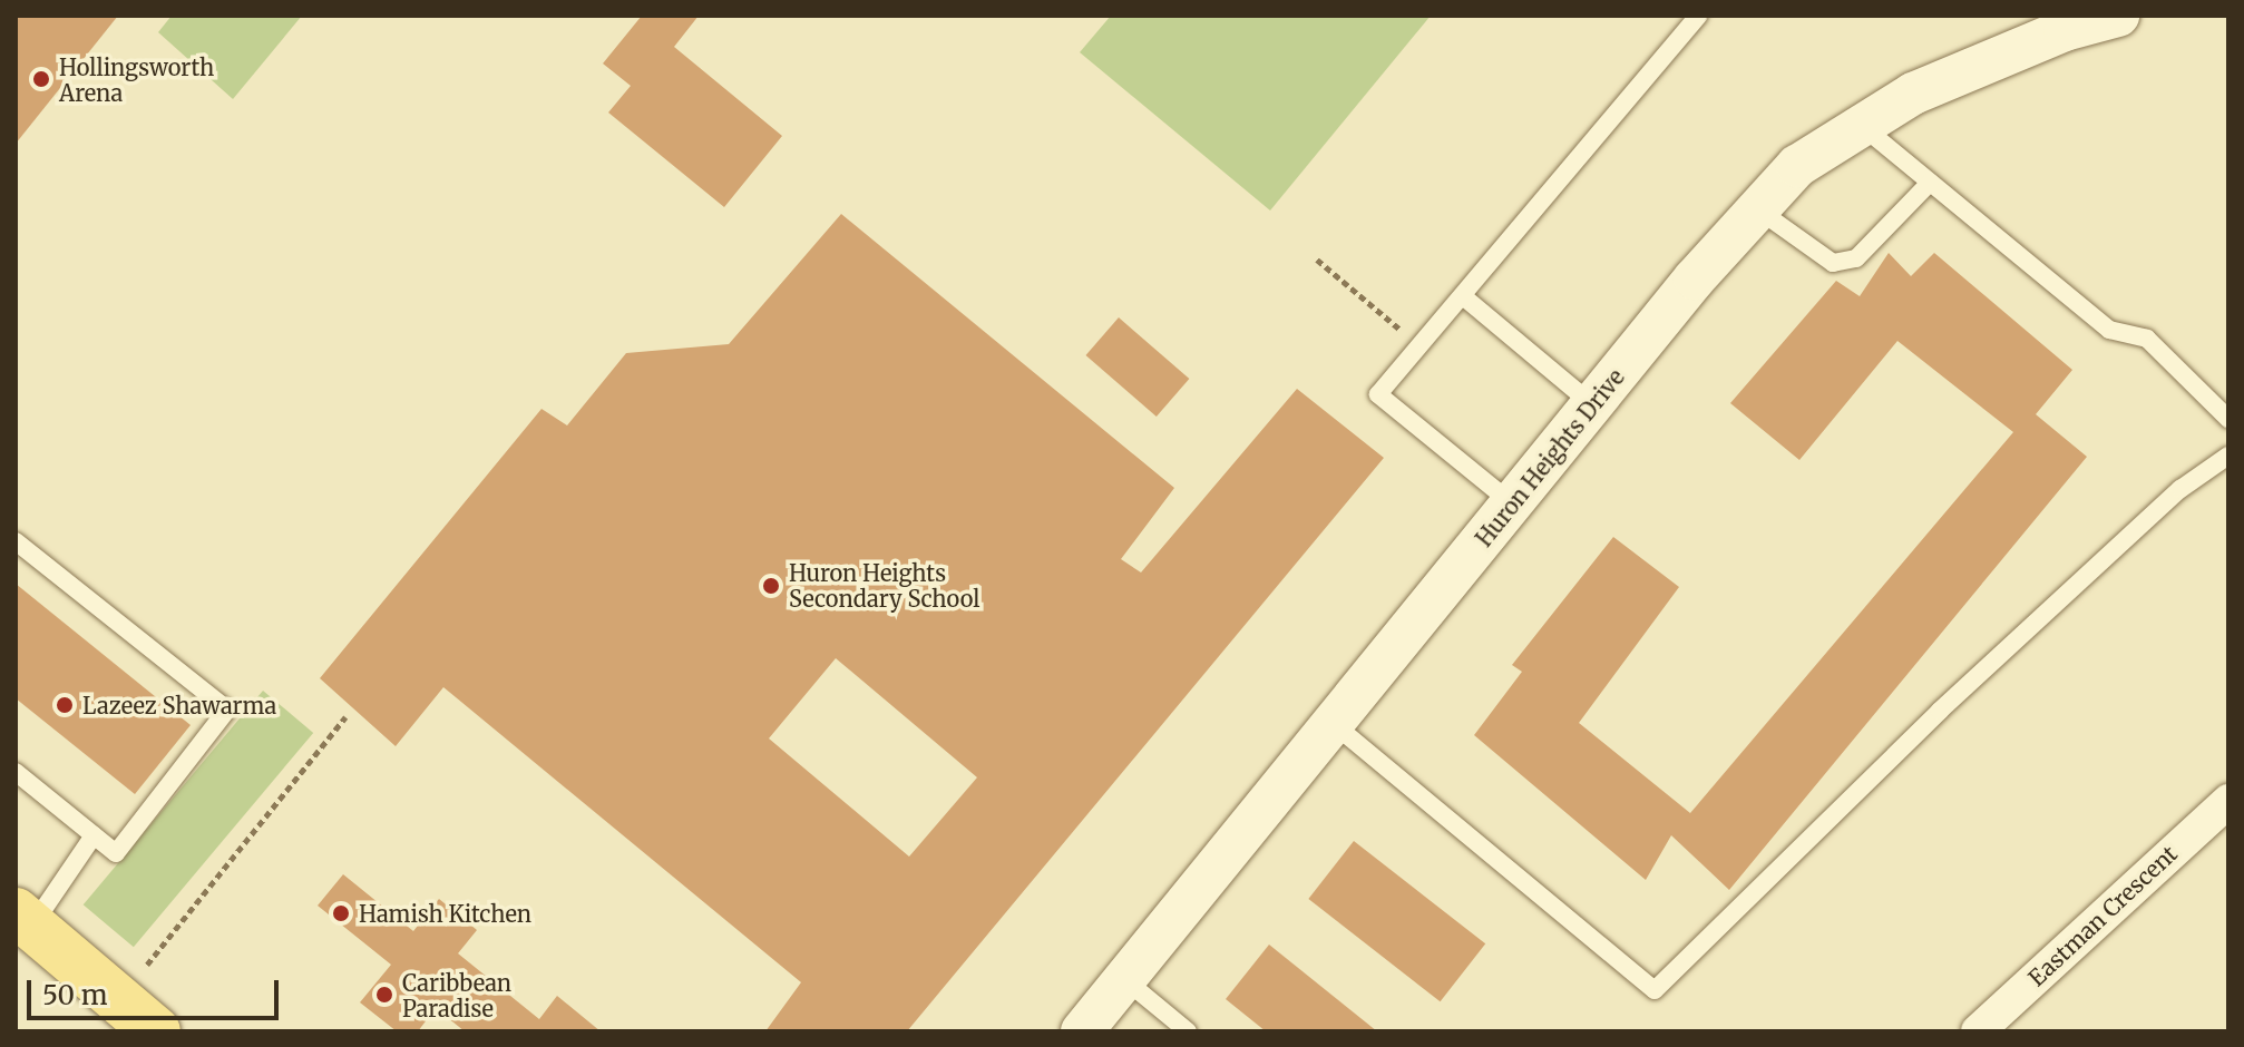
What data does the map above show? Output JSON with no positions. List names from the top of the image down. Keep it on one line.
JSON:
{"streets":{"street":["Huron Heights Drive","Eastman Crescent"]},"places":["Hollingsworth Arena","Huron Heights Secondary School","Lazeez Shawarma","Hamish Kitchen","Caribbean Paradise"],"scale_bar":"50 m"}
